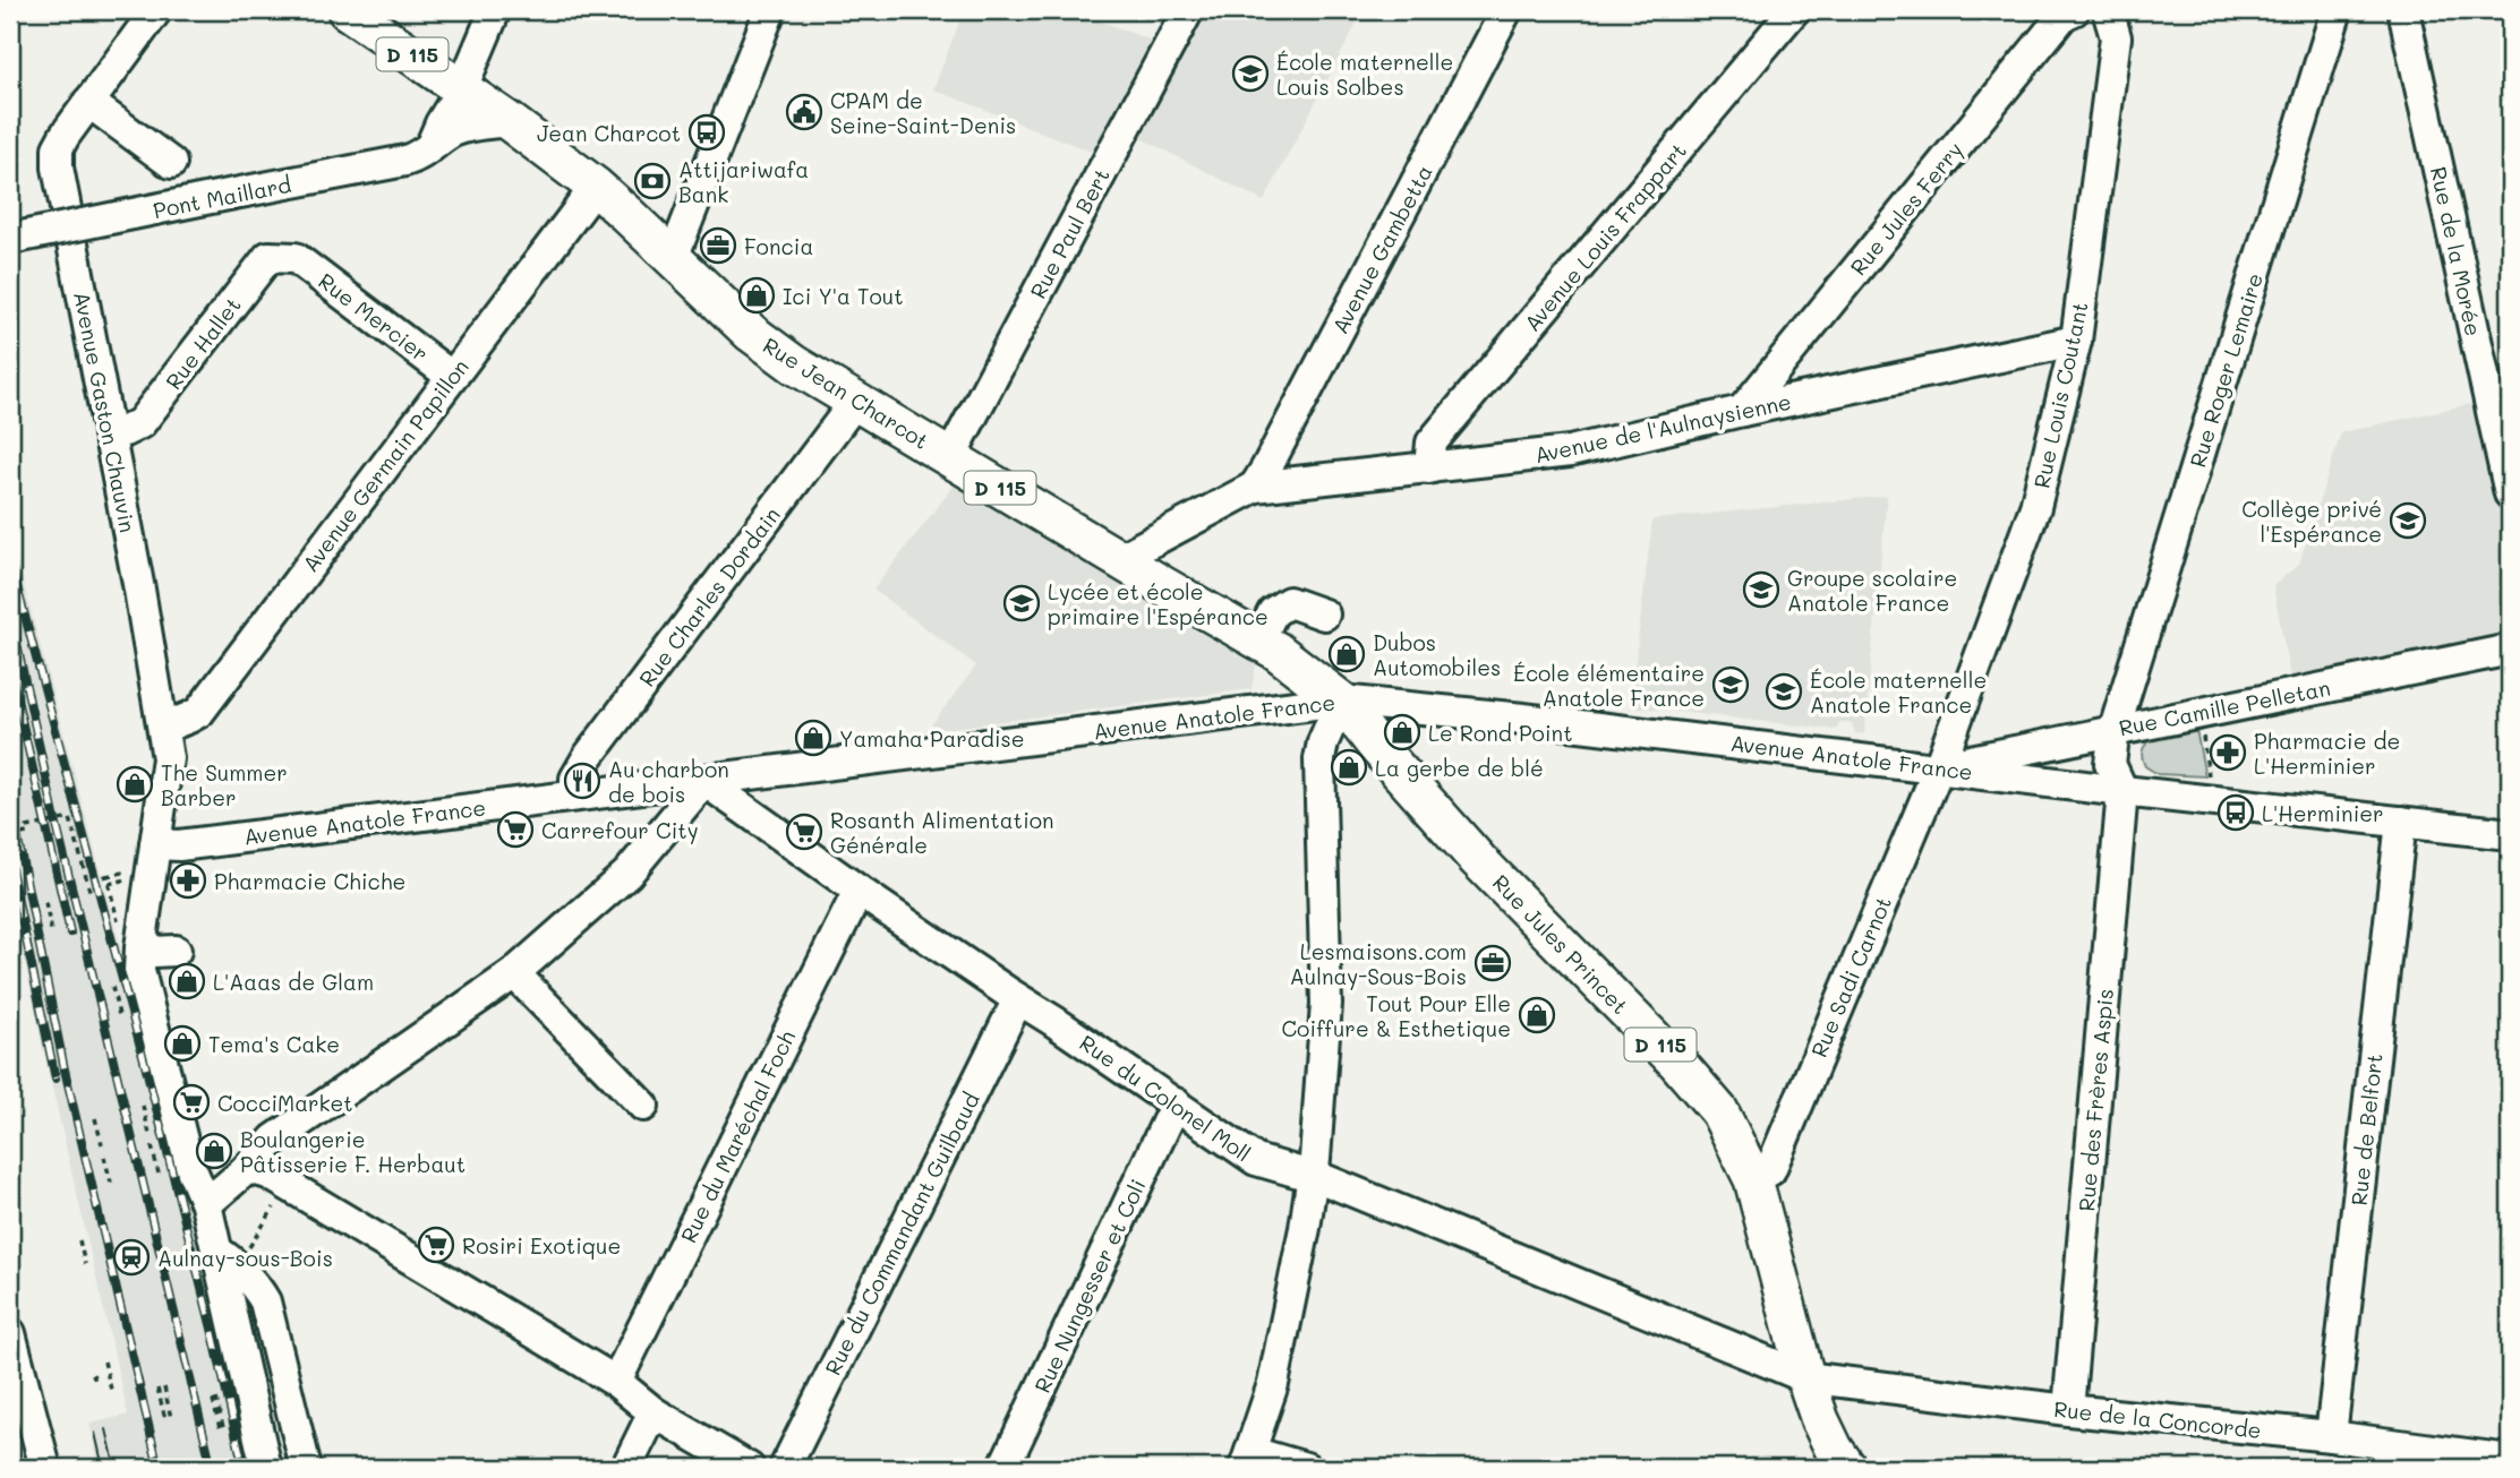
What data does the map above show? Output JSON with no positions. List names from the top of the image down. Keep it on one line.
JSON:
{"streets":{"main road":["D 115","Rue Jean Charcot","Rue Jules Princet"],"street":["Pont Maillard","Rue Jules Ferry","Rue Paul Bert","Avenue Louis Frappart","Avenue Gambetta","Rue de la Morée","Rue Mercier","Rue Hallet","Rue Roger Lemaire","Rue Louis Coutant","Avenue Gaston Chauvin","Avenue de l'Aulnaysienne","Avenue Germain Papillon","Rue Charles Dordain","Rue Camille Pelletan","Avenue Anatole France","Rue Sadi Carnot","Rue du Colonel Moll","Rue des Frères Aspis","Rue de Belfort","Rue du Maréchal Foch","Rue du Commandant Guilbaud","Rue Nungesser et Coli","Rue de la Concorde"]},"crossings":[["Pont Maillard","Rue Jean Charcot"],["Rue Jules Ferry","Avenue de l'Aulnaysienne"],["Rue Paul Bert","Rue Jean Charcot"],["Avenue Louis Frappart","Avenue de l'Aulnaysienne"],["Avenue Gambetta","Avenue de l'Aulnaysienne"],["Rue Mercier","Rue Hallet"],["Rue Mercier","Avenue Germain Papillon"],["Rue Hallet","Avenue Gaston Chauvin"],["Rue Roger Lemaire","Rue Camille Pelletan"],["Rue Roger Lemaire","Avenue Anatole France"],["Rue Roger Lemaire","Rue des Frères Aspis"],["Rue Jean Charcot","Avenue de l'Aulnaysienne"],["Rue Jean Charcot","Avenue Germain Papillon"],["Rue Jean Charcot","Rue Charles Dordain"],["Rue Jean Charcot","Avenue Anatole France"],["Rue Jean Charcot","Rue Jules Princet"],["Rue Louis Coutant","Avenue de l'Aulnaysienne"],["Rue Louis Coutant","Rue Camille Pelletan"],["Rue Louis Coutant","Avenue Anatole France"],["Rue Louis Coutant","Rue Sadi Carnot"],["Avenue Gaston Chauvin","Avenue Germain Papillon"],["Avenue Gaston Chauvin","Avenue Anatole France"],["Rue Charles Dordain","Avenue Anatole France"],["Rue Camille Pelletan","Avenue Anatole France"],["Rue Camille Pelletan","Rue Sadi Carnot"],["Avenue Anatole France","Rue Jules Princet"],["Avenue Anatole France","Rue Sadi Carnot"],["Avenue Anatole France","Rue du Colonel Moll"],["Avenue Anatole France","Rue des Frères Aspis"],["Avenue Anatole France","Rue de Belfort"],["Rue Jules Princet","Rue Sadi Carnot"],["Rue Jules Princet","Rue du Colonel Moll"],["Rue Jules Princet","Rue de la Concorde"],["Rue du Colonel Moll","Rue du Maréchal Foch"],["Rue du Colonel Moll","Rue du Commandant Guilbaud"],["Rue du Colonel Moll","Rue Nungesser et Coli"],["Rue du Colonel Moll","Rue de la Concorde"],["Rue des Frères Aspis","Rue de la Concorde"],["Rue de Belfort","Rue de la Concorde"]],"places":{"school or university":["École maternelle Louis Solbes","Collège privé l'Espérance","Groupe scolaire Anatole France","Lycée et école primaire l'Espérance","École élémentaire Anatole France","École maternelle Anatole France"],"public building":["CPAM de Seine-Saint-Denis"],"bus stop":["Jean Charcot","L'Herminier"],"bank":["Attijariwafa Bank"],"office":["Foncia","Lesmaisons.com Aulnay-Sous-Bois"],"shop":["Ici Y'a Tout","Dubos Automobiles","Le Rond Point","Yamaha Paradise","La gerbe de blé","The Summer Barber","L'Aaas de Glam","Tout Pour Elle Coiffure & Esthetique","Tema's Cake","Boulangerie Pâtisserie F. Herbaut"],"pharmacy":["Pharmacie de L'Herminier","Pharmacie Chiche"],"restaurant":["Au charbon de bois"],"supermarket":["Carrefour City","Rosanth Alimentation Générale","CocciMarket","Rosiri Exotique"],"station":["Aulnay-sous-Bois"]}}
